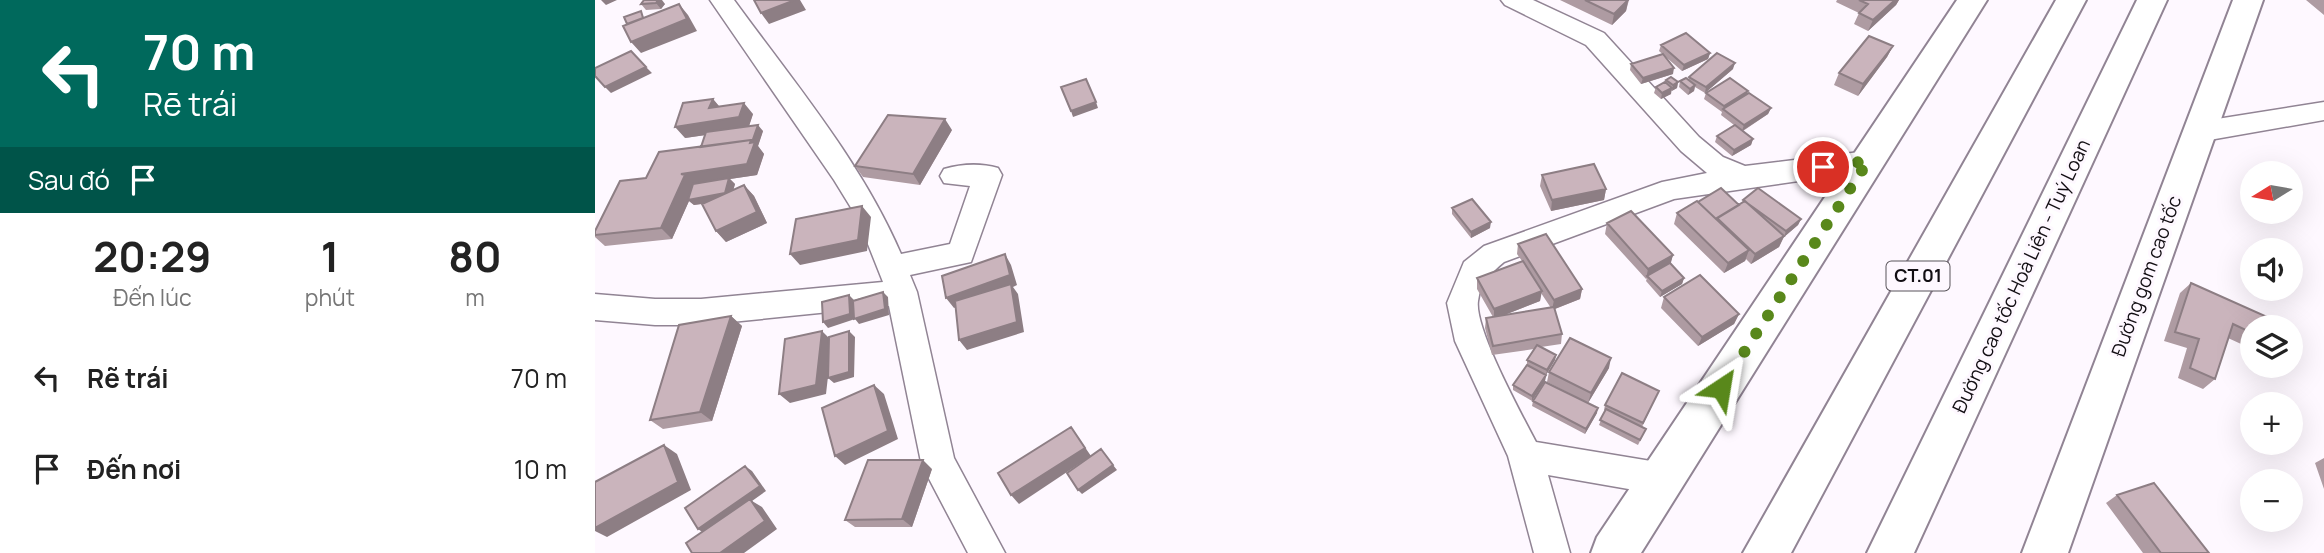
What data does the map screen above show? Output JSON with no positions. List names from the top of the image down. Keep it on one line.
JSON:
{"streets":{"main road":["CT.01","Đường cao tốc Hoà Liên - Tuý Loan","Đường gom cao tốc"]},"north":"left","page":{"turn":["70 m","Rẽ trái"],"then":"Sau đó","map_buttons":["+","−"],"eta":["20:29","Đến lúc","1","phút","80","m"],"list":[{"name":"Rẽ trái","value":"70 m"},{"name":"Đến nơi","value":"10 m"}]}}
